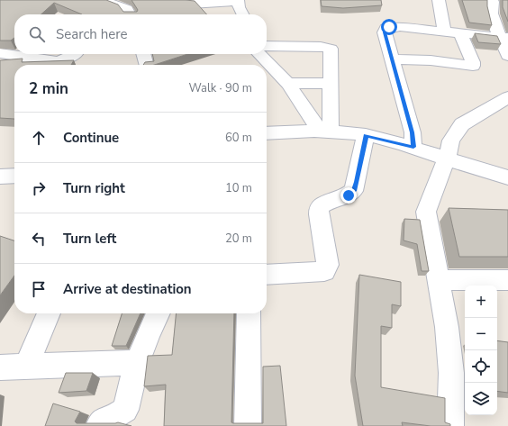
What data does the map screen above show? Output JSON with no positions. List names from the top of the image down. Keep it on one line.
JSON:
{"page":{"search":"Search here","heading":["2 min","Walk · 90 m"],"list":[["Continue","60 m"],["Turn right","10 m"],["Turn left","20 m"],"Arrive at destination"],"map_buttons":["+","−"]}}
